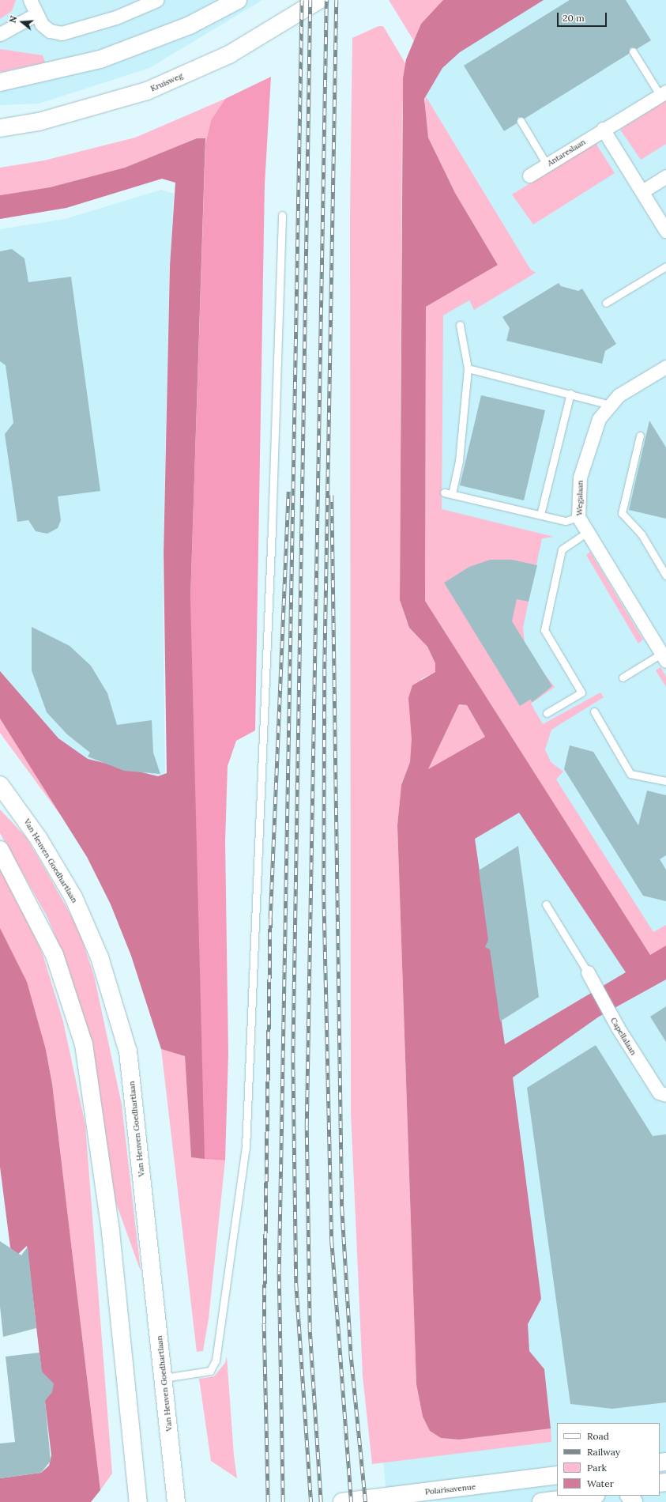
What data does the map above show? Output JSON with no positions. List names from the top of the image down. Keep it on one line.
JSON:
{"streets":{"main road":["Kruisweg","Van Heuven Goedhartlaan","Polarisavenue"],"street":["Antareslaan","Wegalaan","Capellalaan"]},"legend":["Road","Railway","Park","Water"],"scale_bar":"20 m","north":"left"}
